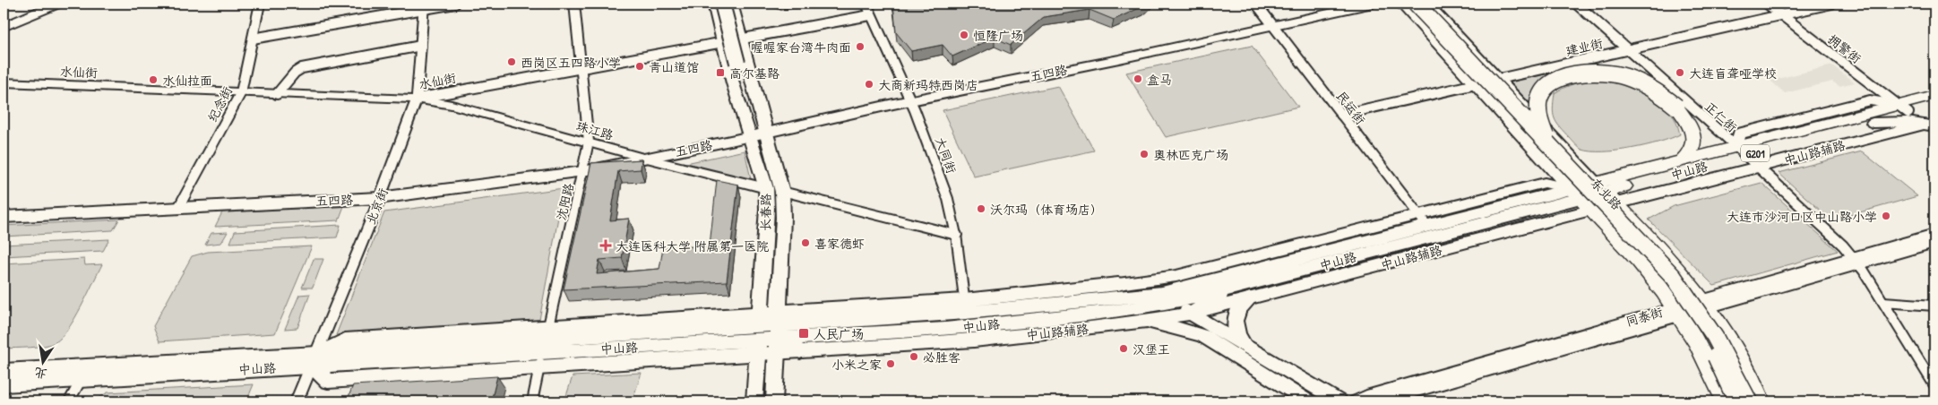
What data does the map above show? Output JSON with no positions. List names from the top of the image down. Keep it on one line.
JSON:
{"streets":{"highway":["G201","中山路","东北路"],"main road":["五四路","中山路辅路","长春路"],"street":["建业街","拥警街","水仙街","纪念街","民运街","正仁街","珠江路","大同街","沈阳路","北京街","同泰街"]},"crossings":[["建业街","拥警街"],["建业街","民运街"],["建业街","正仁街"],["建业街","东北路"],["拥警街","中山路"],["水仙街","纪念街"],["水仙街","珠江路"],["水仙街","大同街"],["水仙街","沈阳路"],["水仙街","北京街"],["水仙街","长春路"],["五四路","纪念街"],["五四路","民运街"],["五四路","珠江路"],["五四路","大同街"],["五四路","沈阳路"],["五四路","北京街"],["五四路","长春路"],["民运街","中山路"],["正仁街","中山路辅路"],["正仁街","中山路"],["正仁街","同泰街"],["珠江路","沈阳路"],["珠江路","北京街"],["珠江路","长春路"],["中山路辅路","中山路"],["中山路辅路","东北路"],["大同街","中山路"],["中山路","东北路"],["中山路","沈阳路"],["中山路","北京街"],["中山路","长春路"],["东北路","同泰街"]],"places":{"other":["恒隆广场","喔喔家台湾牛肉面","西岗区五四路小学","青山道馆","大连盲聋哑学校","盒马","水仙拉面","大商新玛特西岗店","奥林匹克广场","沃尔玛（体育场店）","大连市沙河口区中山路小学","喜家德虾","汉堡王","必胜客","小米之家"],"transit":["高尔基路","人民广场"],"health":["大连医科大学 附属第一医院"]},"north":"bottom"}
